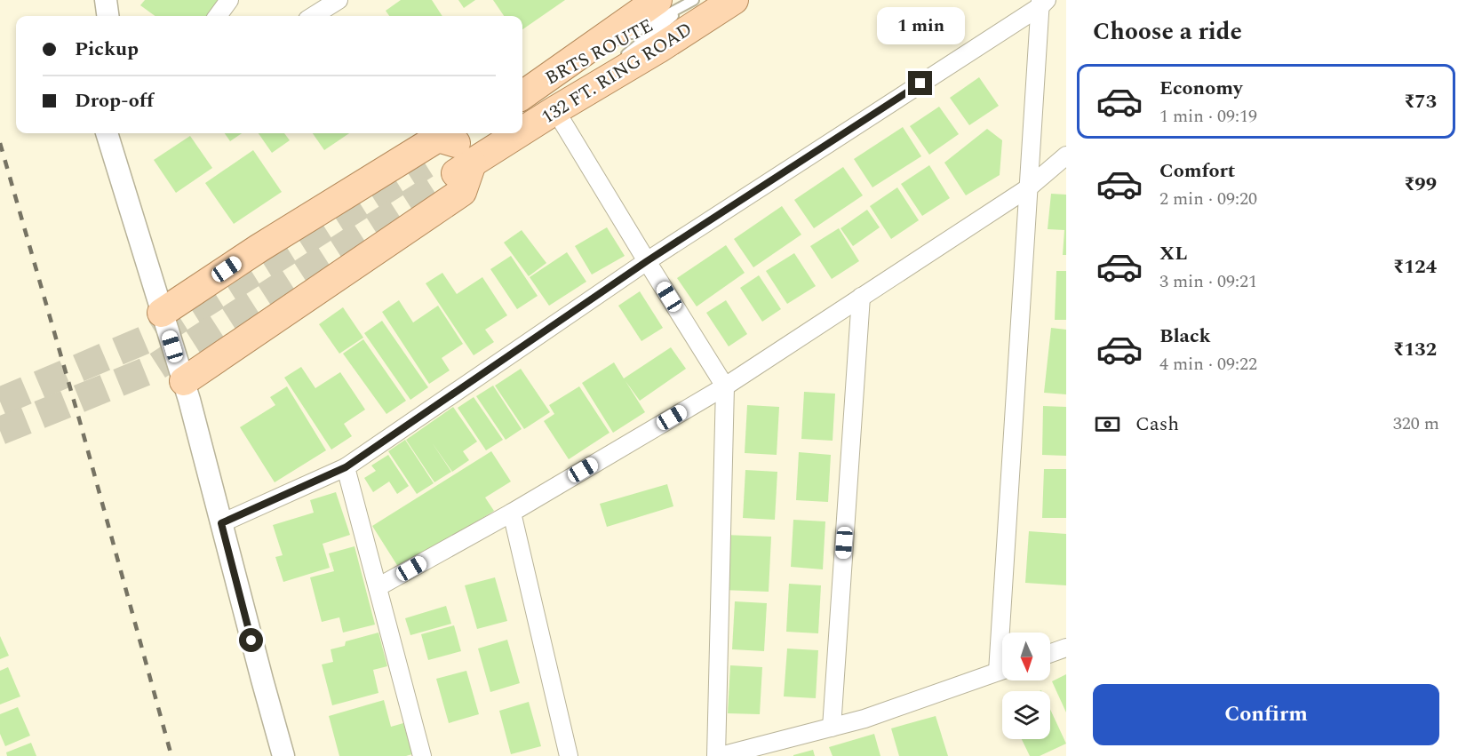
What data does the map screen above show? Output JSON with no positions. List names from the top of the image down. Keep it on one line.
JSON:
{"streets":{"main road":["132 FT. RING ROAD"],"lane":["BRTS ROUTE"]},"crossings":[["BRTS ROUTE","132 FT. RING ROAD"]],"north":"bottom","page":{"heading":"Choose a ride","bubble":"1 min","banner":["Pickup","Drop-off"],"list":[{"name":"Economy","note":"1 min · 09:19","value":"₹73"},{"name":"Comfort","note":"2 min · 09:20","value":"₹99"},{"name":"XL","note":"3 min · 09:21","value":"₹124"},{"name":"Black","note":"4 min · 09:22","value":"₹132"}],"pay":["Cash","320 m"],"buttons":"Confirm"}}
